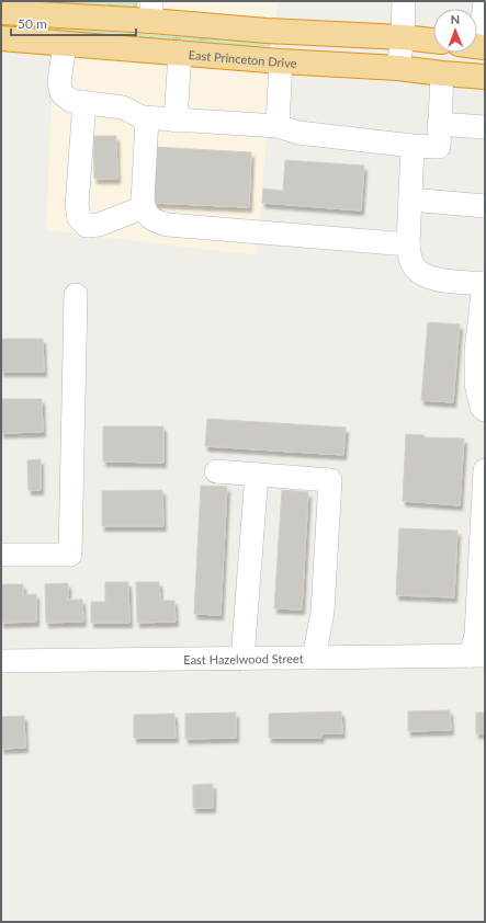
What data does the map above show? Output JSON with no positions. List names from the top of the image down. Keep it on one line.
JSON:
{"streets":{"highway":["East Princeton Drive"],"street":["East Hazelwood Street"]},"scale_bar":"50 m","north":"top"}
